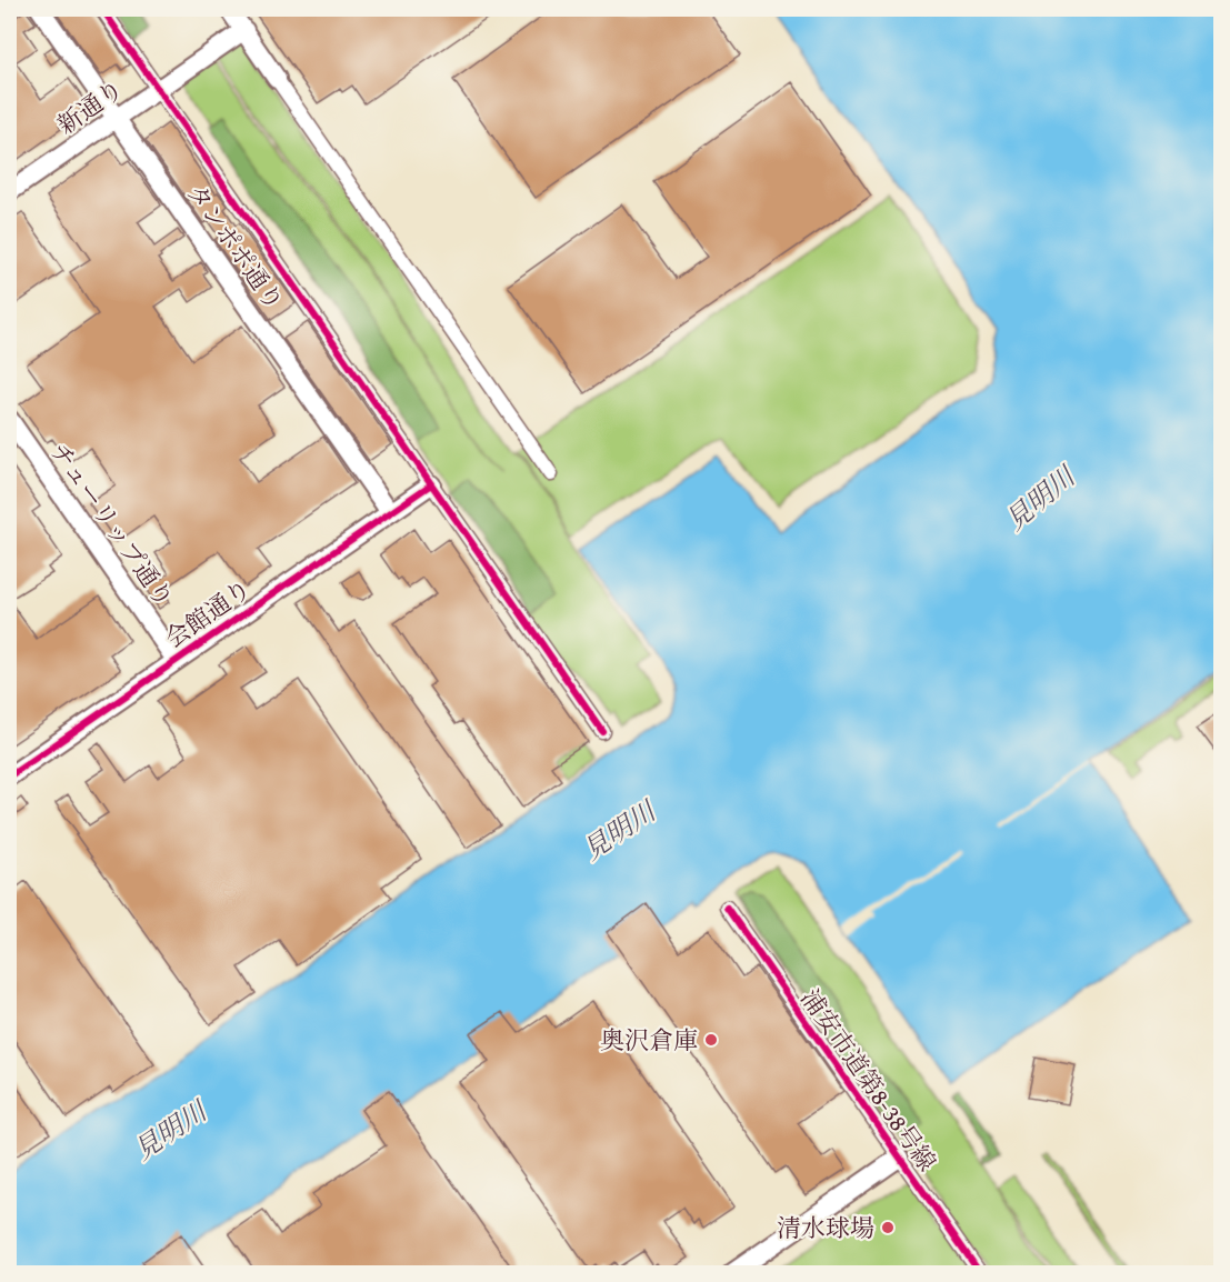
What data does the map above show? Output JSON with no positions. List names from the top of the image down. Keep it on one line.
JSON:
{"streets":{"street":["新通り","タンポポ通り","チューリップ通り","会館通り","浦安市道第8-38号線"]},"crossings":[["新通り","タンポポ通り"],["タンポポ通り","会館通り"],["チューリップ通り","会館通り"]],"water":["見明川"],"places":["奥沢倉庫","清水球場"]}
